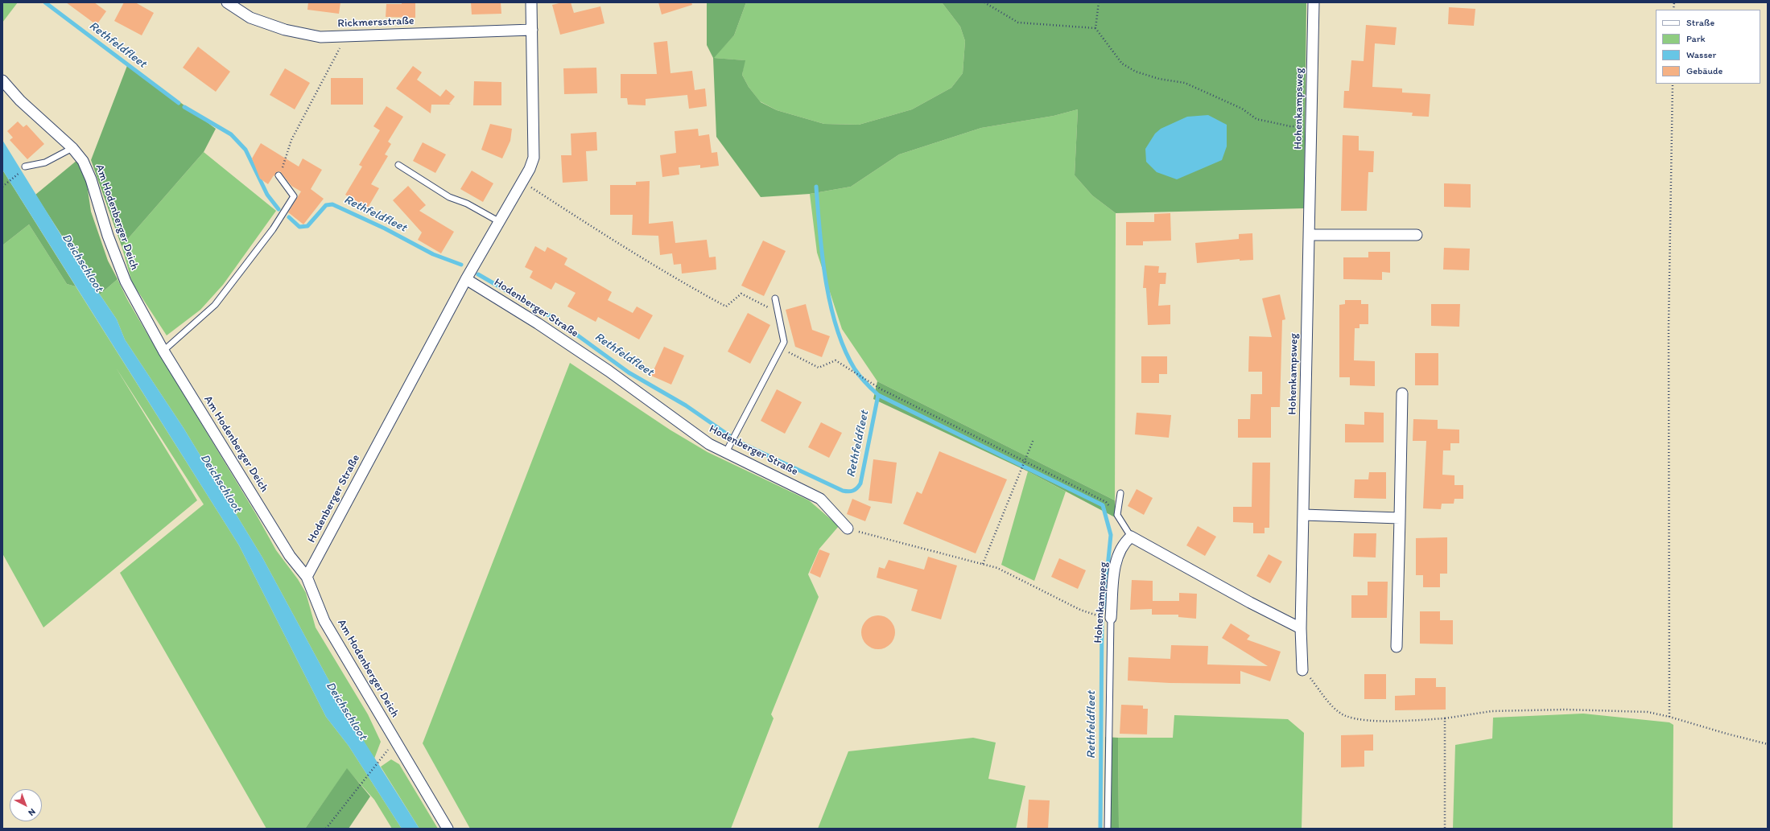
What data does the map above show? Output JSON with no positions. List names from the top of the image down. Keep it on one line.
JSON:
{"streets":{"street":["Rickmersstraße","Hohenkampsweg","Am Hodenberger Deich","Hodenberger Straße"]},"crossings":[["Rickmersstraße","Hodenberger Straße"],["Am Hodenberger Deich","Hodenberger Straße"]],"water":["Rethfeldfleet","Deichschloot"],"legend":["Straße","Park","Wasser","Gebäude"],"north":"bottom right"}
